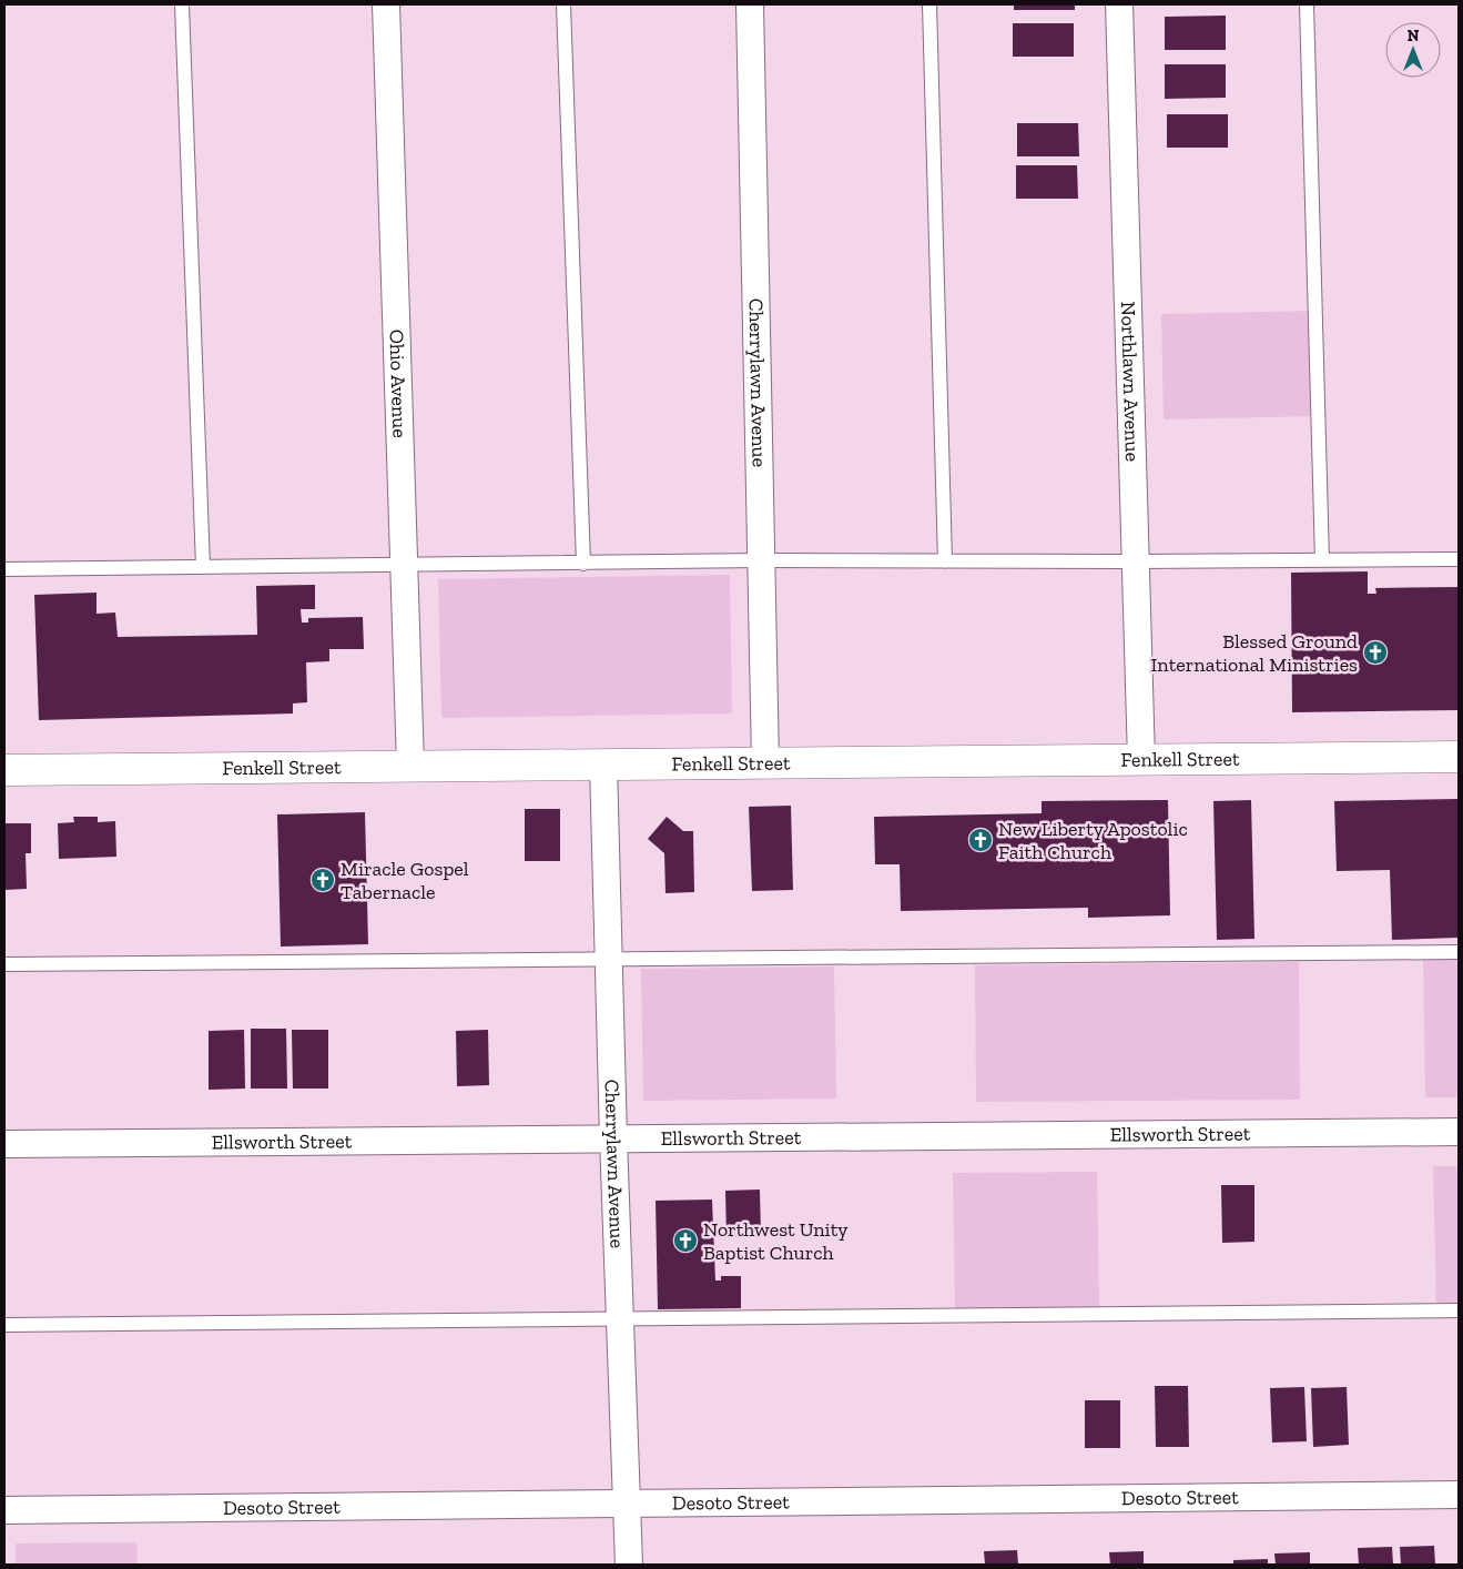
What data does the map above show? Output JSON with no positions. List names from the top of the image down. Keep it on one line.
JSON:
{"streets":{"street":["Northlawn Avenue","Cherrylawn Avenue","Ohio Avenue","Fenkell Street","Ellsworth Street","Desoto Street"]},"crossings":[["Northlawn Avenue","Fenkell Street"],["Cherrylawn Avenue","Fenkell Street"],["Cherrylawn Avenue","Ellsworth Street"],["Cherrylawn Avenue","Desoto Street"],["Ohio Avenue","Fenkell Street"]],"places":{"church":["Blessed Ground International Ministries","New Liberty Apostolic Faith Church","Miracle Gospel Tabernacle","Northwest Unity Baptist Church"]},"north":"top"}
